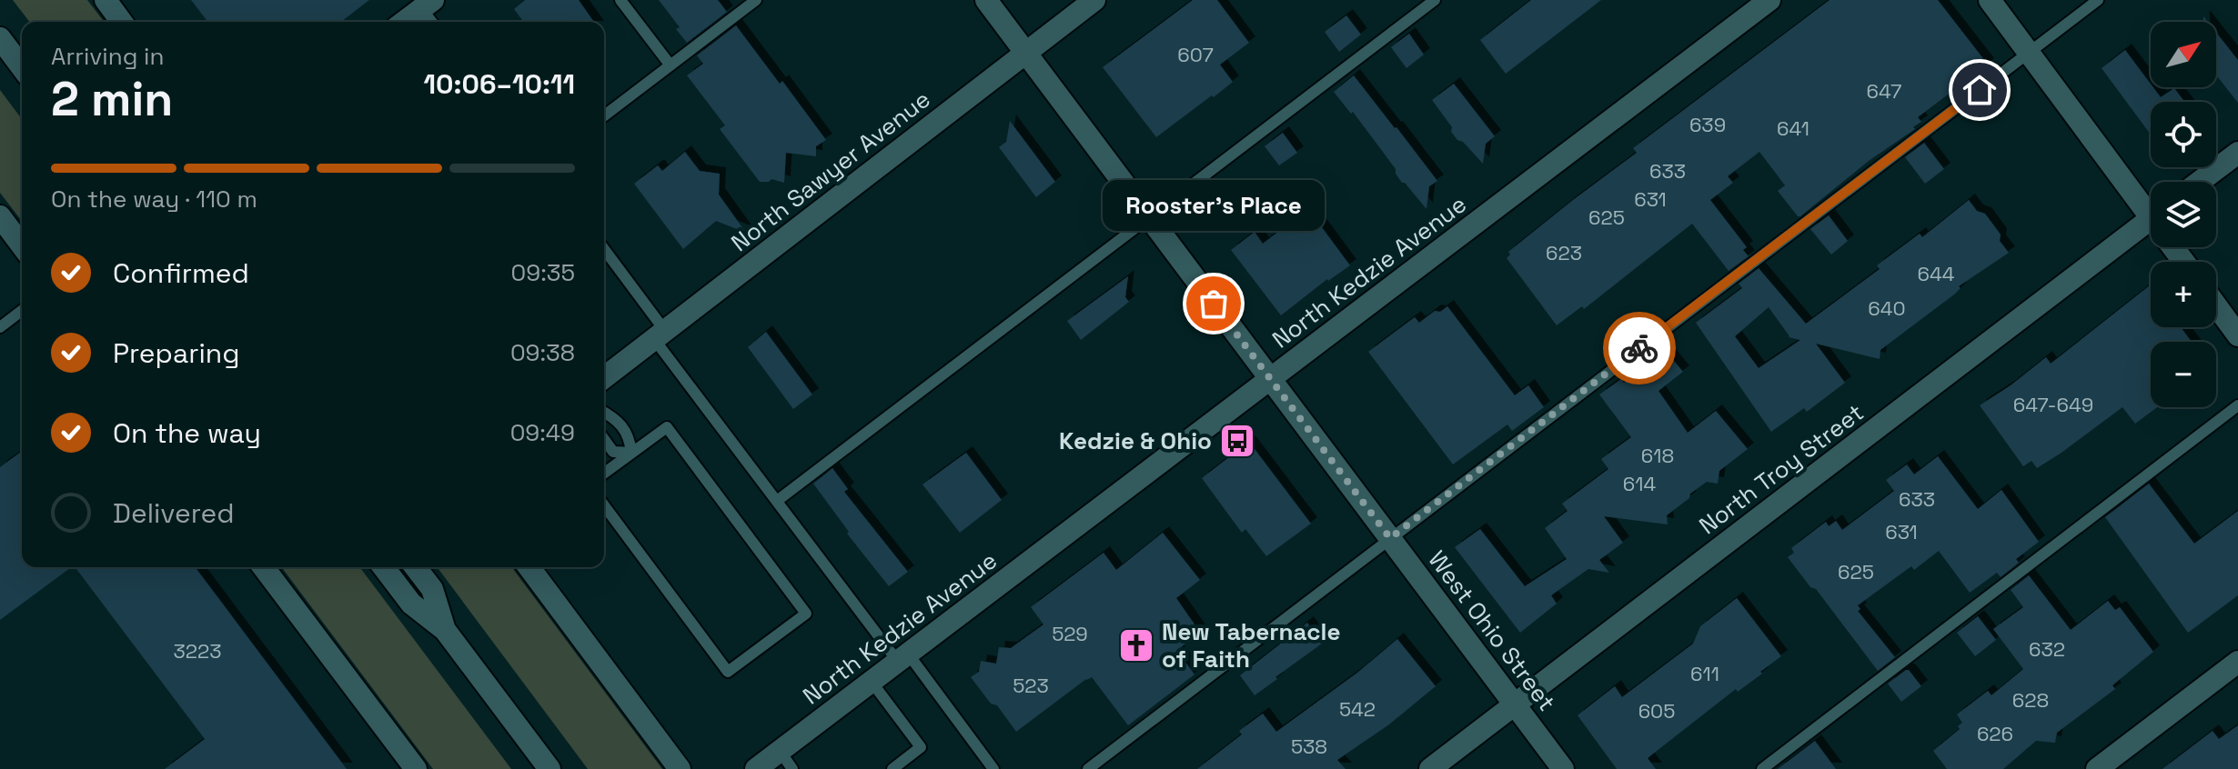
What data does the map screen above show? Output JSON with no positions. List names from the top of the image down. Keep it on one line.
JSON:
{"streets":{"street":["North Sawyer Avenue","North Kedzie Avenue","North Troy Street","West Ohio Street"]},"crossings":[["North Sawyer Avenue","West Ohio Street"],["North Kedzie Avenue","West Ohio Street"],["North Troy Street","West Ohio Street"]],"places":{"other":["Rooster’s Place"],"bus stop":["Kedzie & Ohio"],"church":["New Tabernacle of Faith"]},"house_numbers":["607","647","639","641","633","631","625","623","644","640","647-649","618","614","633","631","625","529","632","3223","611","523","628","542","605","626","538"],"north":"top right","page":{"map_buttons":["+","−"],"heading":["2 min","Arriving in","10:06–10:11"],"bar":"On the way · 110 m","bubble":"Rooster’s Place","list":[["Confirmed","09:35"],["Preparing","09:38"],["On the way","09:49"],"Delivered"]}}
